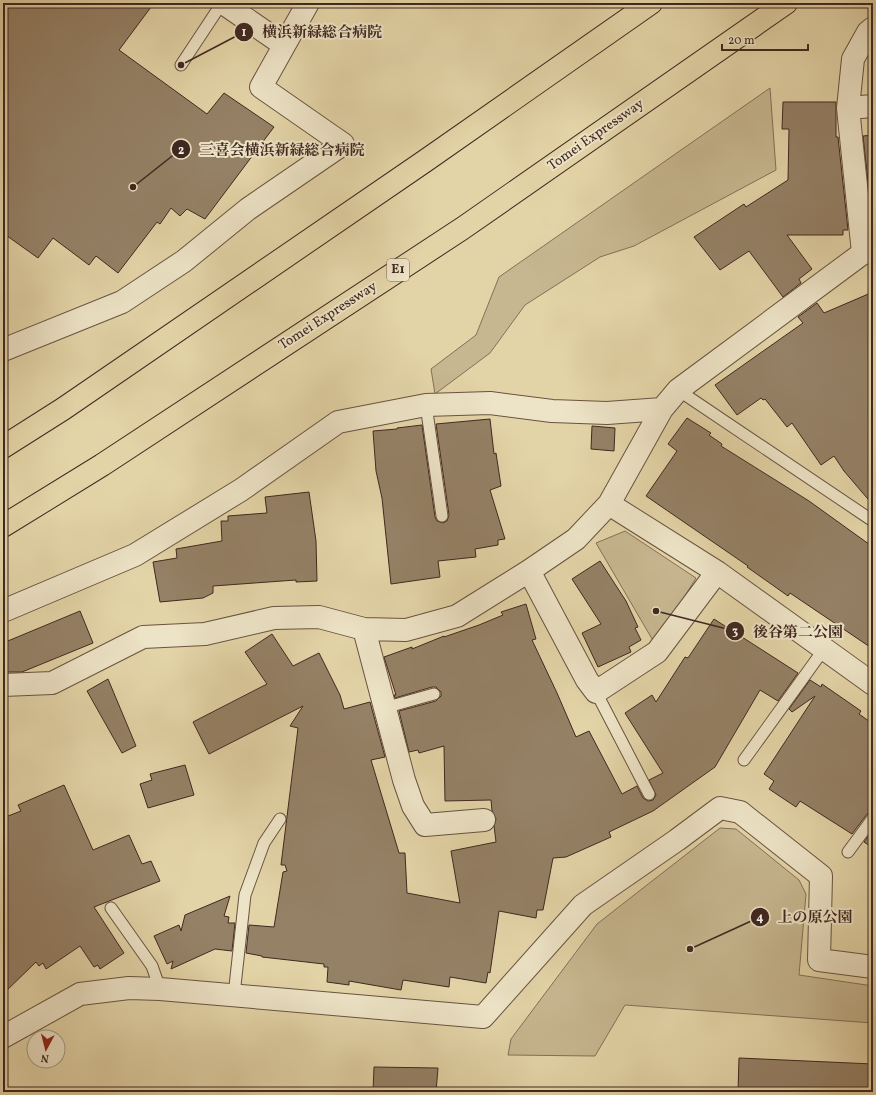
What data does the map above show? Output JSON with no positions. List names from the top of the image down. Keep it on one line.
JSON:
{"streets":{"highway":["Tomei Expressway","E1"]},"places":["横浜新緑総合病院","三喜会横浜新緑総合病院","後谷第二公園","上の原公園"],"scale_bar":"20 m","north":"bottom"}
